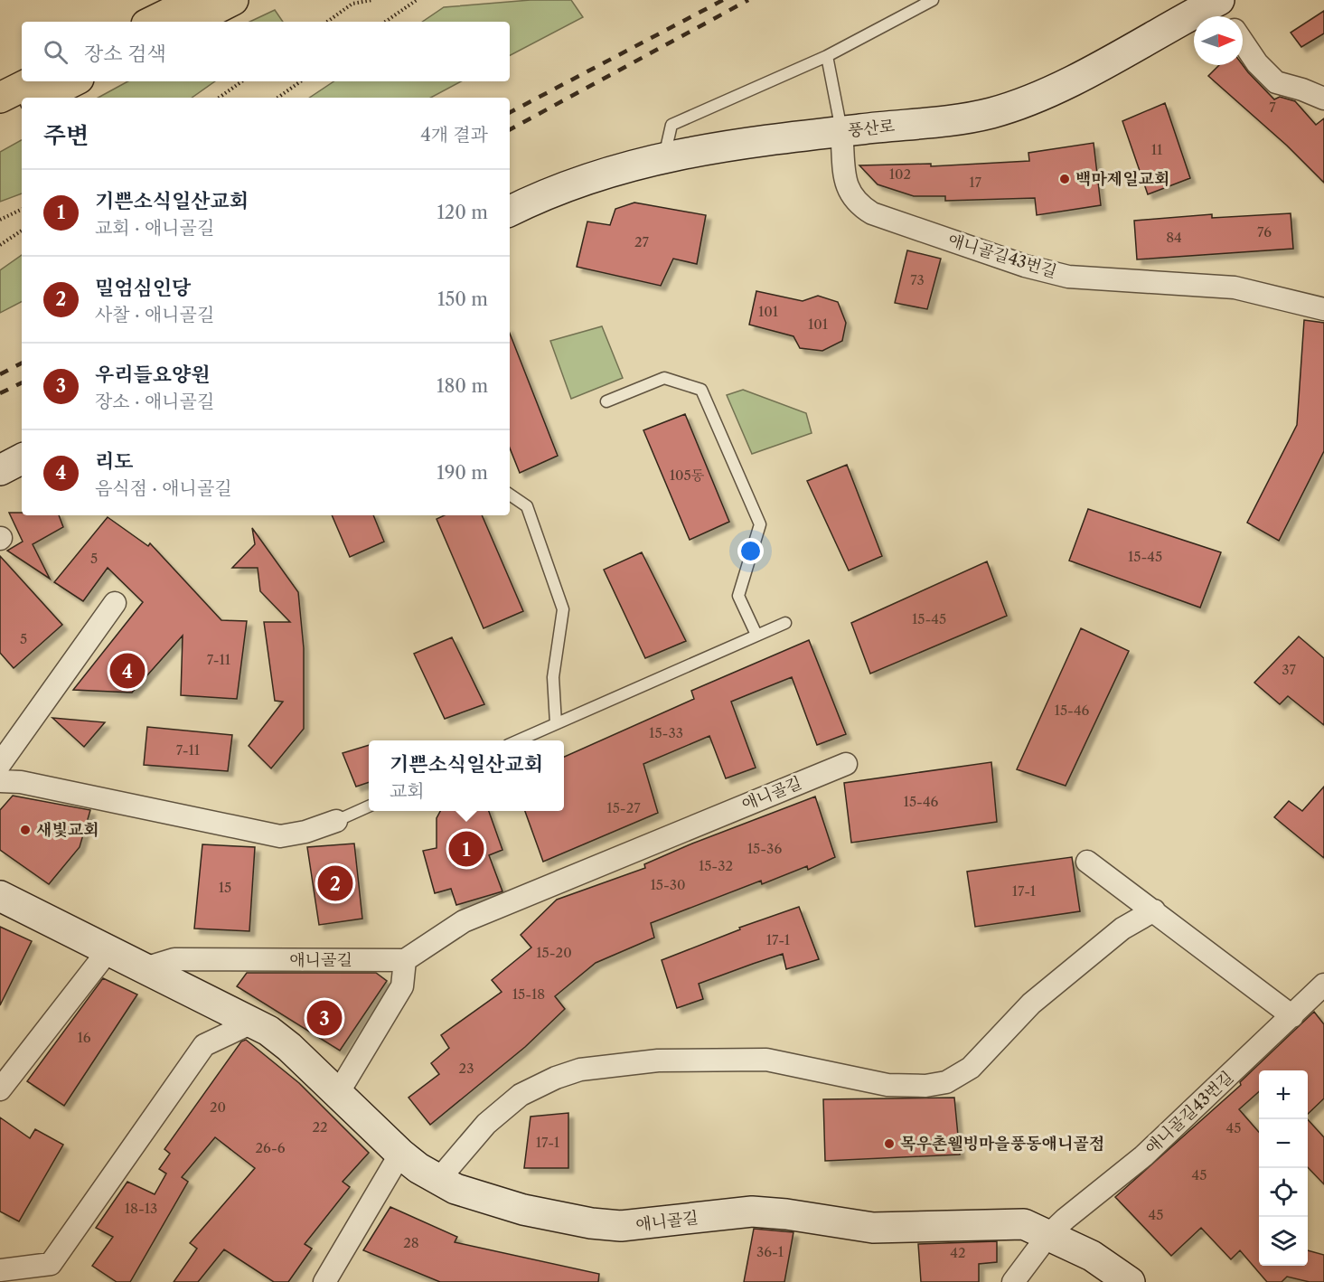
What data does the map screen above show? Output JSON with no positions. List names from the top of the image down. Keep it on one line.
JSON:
{"streets":{"street":["풍산로","애니골길43번길","애니골길"]},"crossings":[["풍산로","애니골길43번길"],["애니골길43번길","애니골길"]],"places":["백마제일교회","새빛교회","목우촌웰빙마을풍동애니골점"],"house_numbers":["7","11","102","17","76","84","27","73","101","101","105동","15-45","5","15-45","5","7-11","37","15-46","15-33","7-11","15-46","15-27","15-36","15-32","15-30","15","17-1","17-1","15-20","15-18","16","23","20","22","45","17-1","26-6","45","18-13","45","28","36-1","42"],"north":"right","page":{"search":"장소 검색","heading":["주변","4개 결과"],"list":[{"mark":"1","name":"기쁜소식일산교회","note":"교회 · 애니골길","value":"120 m"},{"mark":"2","name":"밀엄심인당","note":"사찰 · 애니골길","value":"150 m"},{"mark":"3","name":"우리들요양원","note":"장소 · 애니골길","value":"180 m"},{"mark":"4","name":"리도","note":"음식점 · 애니골길","value":"190 m"}],"pins":["4","1","2","3"],"popup":["기쁜소식일산교회","교회"],"map_buttons":["+","−"]}}
